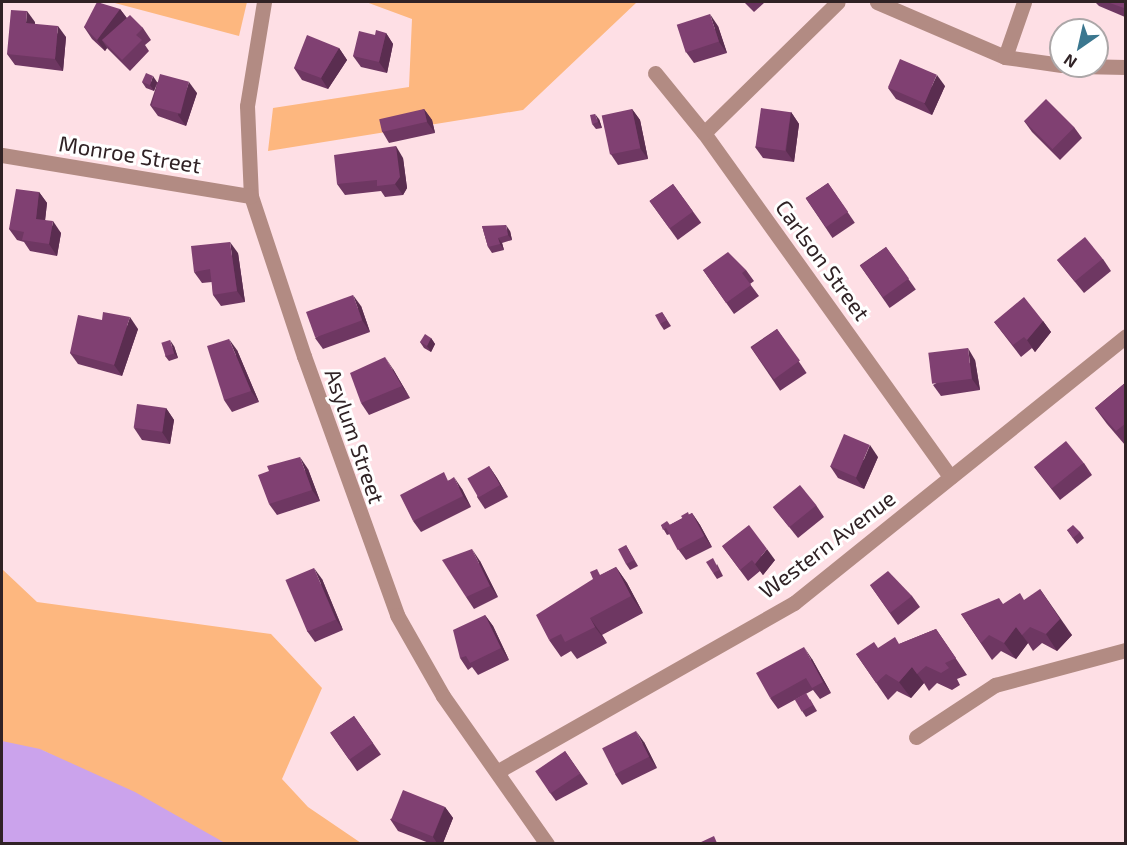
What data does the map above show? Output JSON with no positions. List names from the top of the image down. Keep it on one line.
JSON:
{"streets":{"street":["Monroe Street","Carlson Street","Asylum Street","Western Avenue"]},"crossings":[["Monroe Street","Asylum Street"],["Carlson Street","Western Avenue"],["Asylum Street","Western Avenue"]],"north":"bottom left"}
